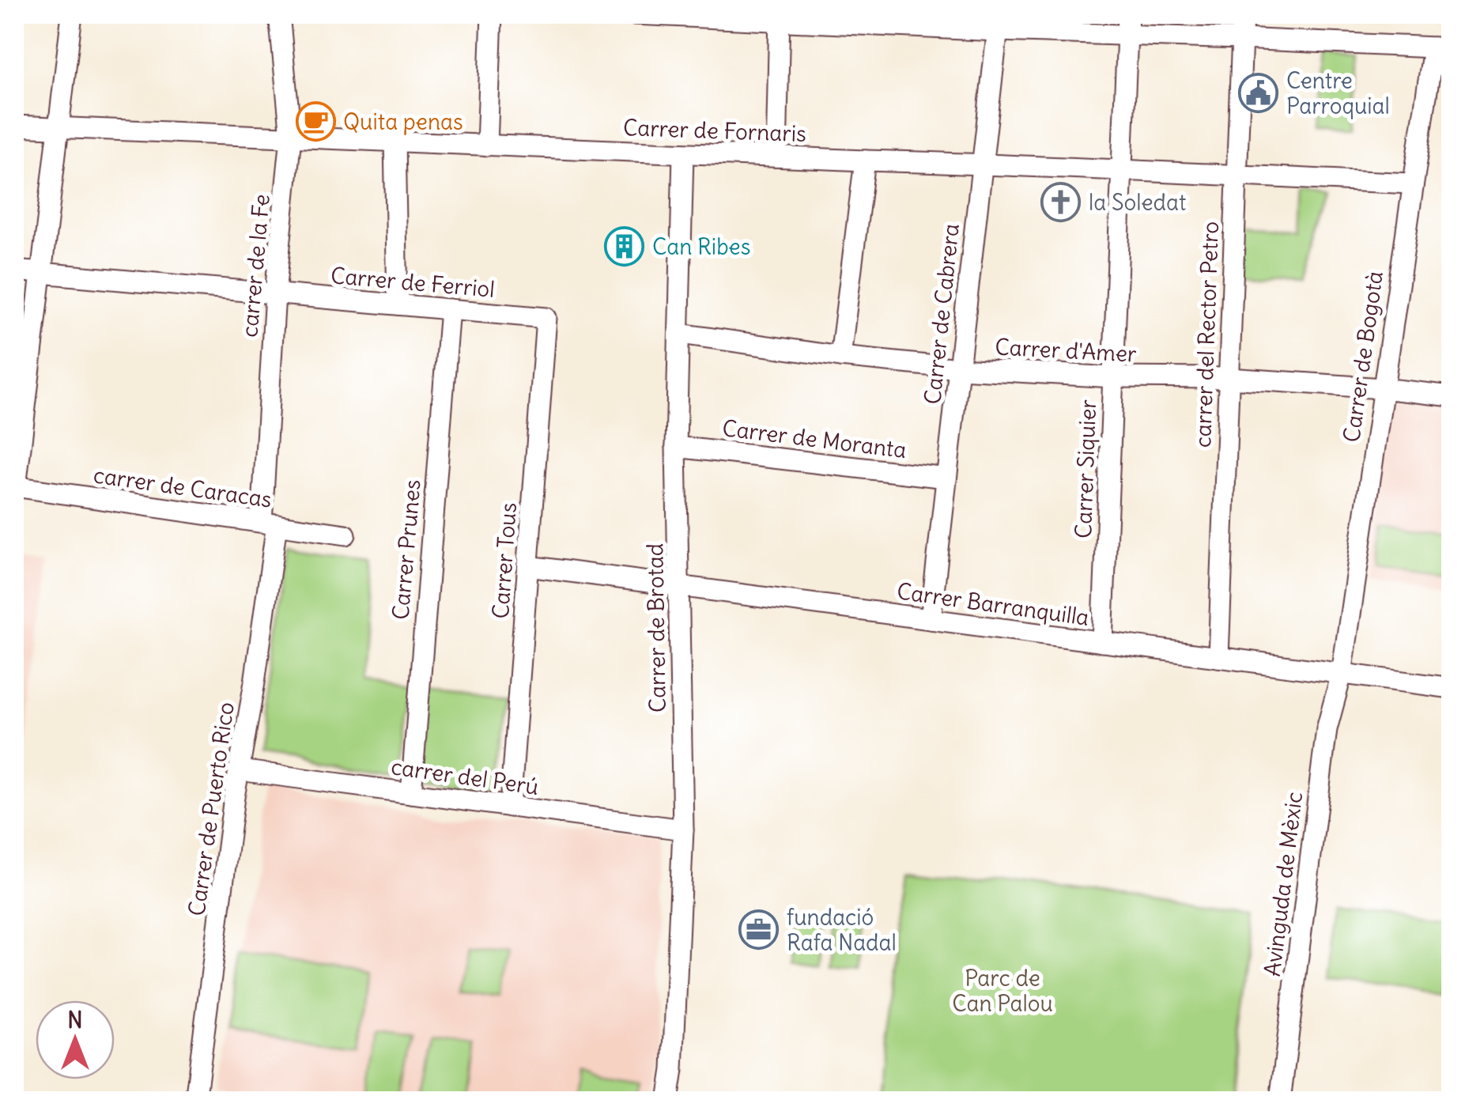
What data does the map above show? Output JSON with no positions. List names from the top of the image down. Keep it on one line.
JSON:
{"streets":{"street":["Carrer de Fornaris","carrer de la Fe","Carrer de Ferriol","Carrer de Cabrera","carrer del Rector Petro","Carrer d'Amer","Carrer de Bogotà","Carrer de Moranta","Carrer Siquier","carrer de Caracas","Carrer Prunes","Carrer Tous","Carrer Barranquilla","Carrer de Brotad","carrer del Perú","Carrer de Puerto Rico","Avinguda de Mèxic"]},"crossings":[["Carrer de Fornaris","carrer de la Fe"],["Carrer de Fornaris","Carrer de Cabrera"],["Carrer de Fornaris","carrer del Rector Petro"],["Carrer de Fornaris","Carrer de Bogotà"],["Carrer de Fornaris","Carrer Siquier"],["Carrer de Fornaris","Carrer de Brotad"],["carrer de la Fe","Carrer de Ferriol"],["carrer de la Fe","carrer de Caracas"],["carrer de la Fe","Carrer de Puerto Rico"],["Carrer de Ferriol","Carrer Prunes"],["Carrer de Ferriol","Carrer Tous"],["Carrer de Cabrera","Carrer d'Amer"],["Carrer de Cabrera","Carrer de Moranta"],["Carrer de Cabrera","Carrer Barranquilla"],["carrer del Rector Petro","Carrer d'Amer"],["carrer del Rector Petro","Carrer Barranquilla"],["Carrer d'Amer","Carrer de Bogotà"],["Carrer d'Amer","Carrer Siquier"],["Carrer d'Amer","Carrer de Brotad"],["Carrer de Bogotà","Carrer Barranquilla"],["Carrer de Bogotà","Avinguda de Mèxic"],["Carrer de Moranta","Carrer de Brotad"],["Carrer Siquier","Carrer Barranquilla"],["carrer de Caracas","Carrer de Puerto Rico"],["Carrer Prunes","carrer del Perú"],["Carrer Tous","Carrer Barranquilla"],["Carrer Tous","carrer del Perú"],["Carrer Barranquilla","Carrer de Brotad"],["Carrer Barranquilla","Avinguda de Mèxic"],["Carrer de Brotad","carrer del Perú"],["carrer del Perú","Carrer de Puerto Rico"]],"parks":["Parc de Can Palou"],"places":{"public building":["Centre Parroquial"],"cafe":["Quita penas"],"church":["la Soledat"],"building":["Can Ribes"],"office":["fundació Rafa Nadal"]},"north":"top"}
